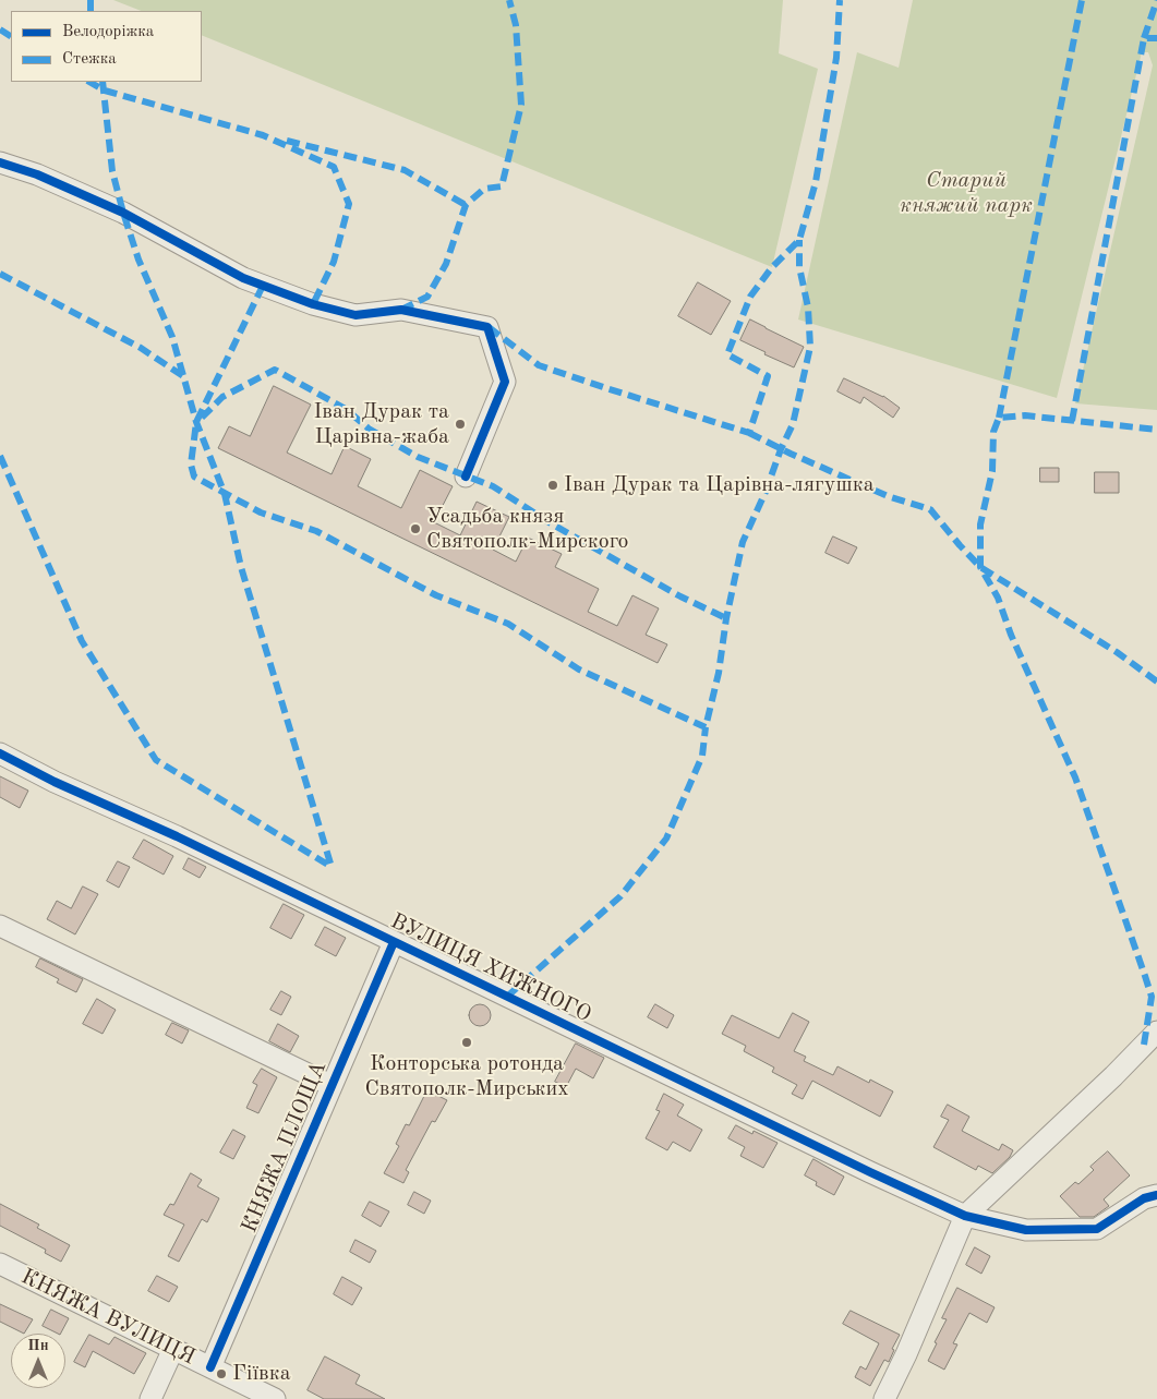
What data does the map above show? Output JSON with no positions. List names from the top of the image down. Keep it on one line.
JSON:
{"streets":{"street":["ВУЛИЦЯ ХИЖНОГО","КНЯЖА ПЛОЩА","КНЯЖА ВУЛИЦЯ"]},"crossings":[["ВУЛИЦЯ ХИЖНОГО","КНЯЖА ПЛОЩА"],["КНЯЖА ПЛОЩА","КНЯЖА ВУЛИЦЯ"]],"parks":["Старий княжий парк"],"places":["Іван Дурак та Царівна-жаба","Іван Дурак та Царівна-лягушка","Усадьба князя Святополк-Мирского","Конторська ротонда Святополк-Мирських","Гіївка"],"legend":["Велодоріжка","Стежка"],"north":"top"}
